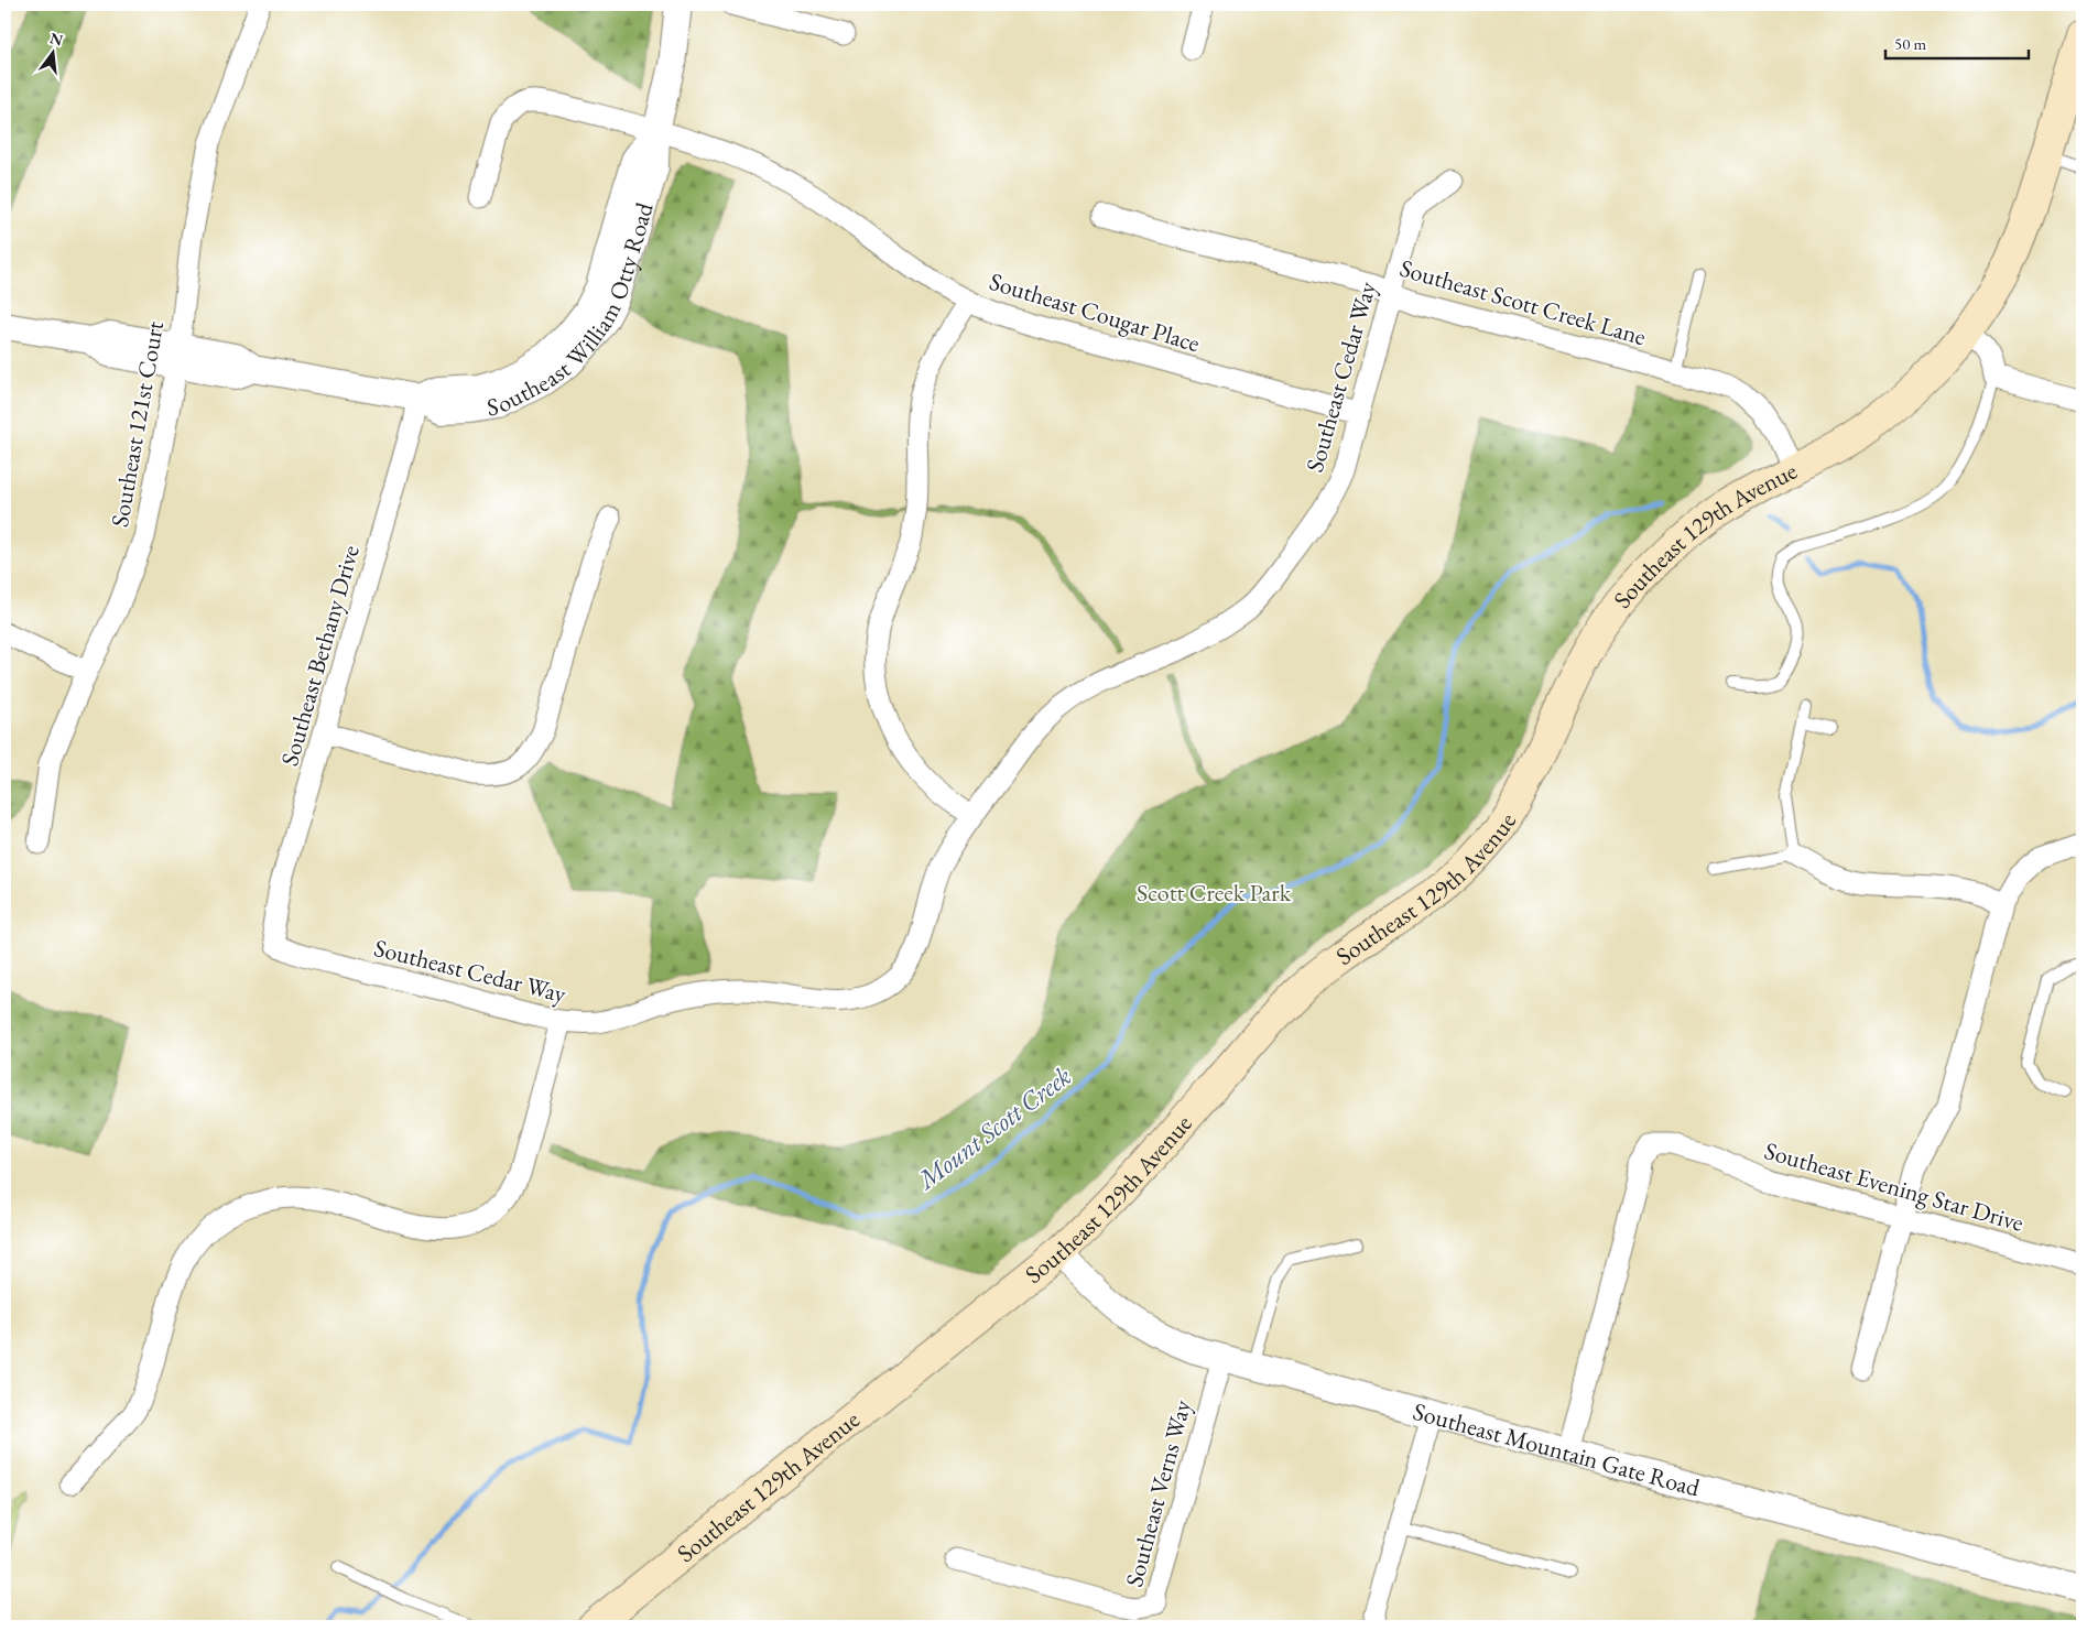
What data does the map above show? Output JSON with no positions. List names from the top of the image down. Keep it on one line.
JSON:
{"streets":{"main road":["Southeast 129th Avenue"],"street":["Southeast William Otty Road","Southeast Scott Creek Lane","Southeast Cougar Place","Southeast Cedar Way","Southeast 121st Court","Southeast Bethany Drive","Southeast Evening Star Drive","Southeast Mountain Gate Road","Southeast Verns Way"]},"crossings":[["Southeast William Otty Road","Southeast Cougar Place"],["Southeast William Otty Road","Southeast 121st Court"],["Southeast William Otty Road","Southeast Bethany Drive"],["Southeast Scott Creek Lane","Southeast Cedar Way"],["Southeast Scott Creek Lane","Southeast 129th Avenue"],["Southeast Cougar Place","Southeast Cedar Way"],["Southeast Cedar Way","Southeast Bethany Drive"],["Southeast 129th Avenue","Southeast Mountain Gate Road"],["Southeast Evening Star Drive","Southeast Mountain Gate Road"],["Southeast Mountain Gate Road","Southeast Verns Way"]],"water":["Mount Scott Creek"],"parks":["Scott Creek Park"],"scale_bar":"50 m","north":"top"}
